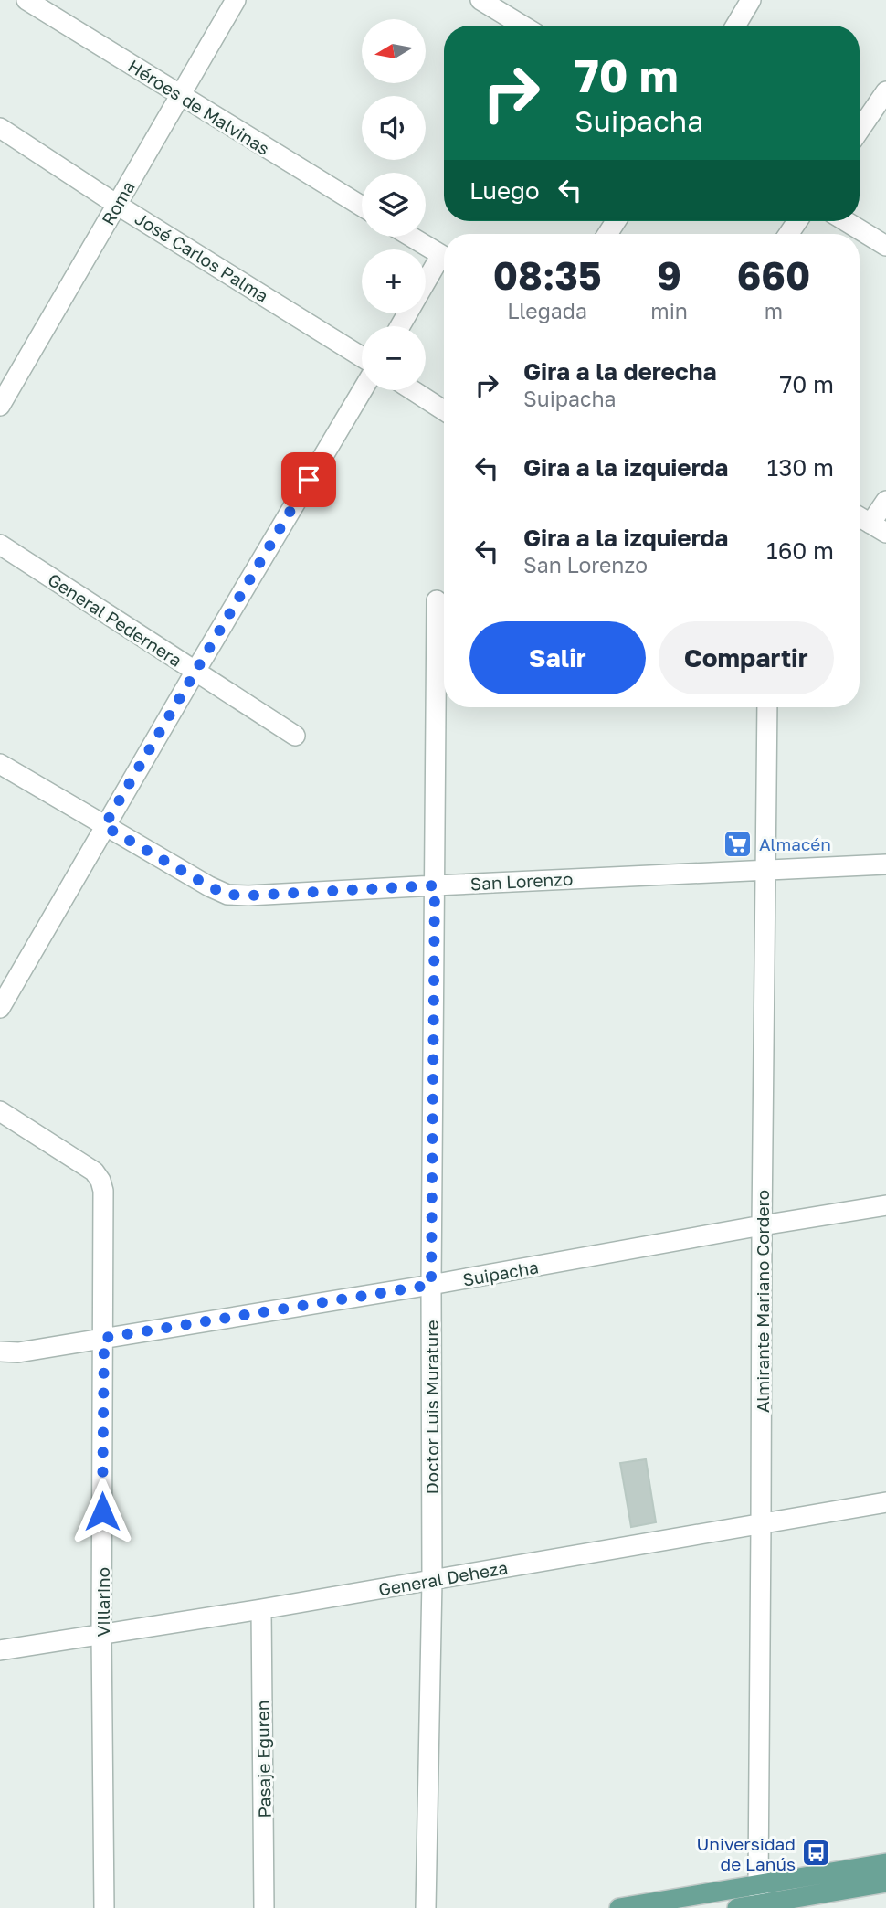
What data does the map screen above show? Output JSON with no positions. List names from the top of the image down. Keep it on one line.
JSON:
{"streets":{"street":["Héroes de Malvinas","Roma","José Carlos Palma","General Pedernera","San Lorenzo","Suipacha","Almirante Mariano Cordero","Doctor Luis Murature","General Deheza","Villarino","Pasaje Eguren"]},"crossings":[["Héroes de Malvinas","Roma"],["Roma","José Carlos Palma"],["San Lorenzo","Almirante Mariano Cordero"],["San Lorenzo","Doctor Luis Murature"],["Suipacha","Almirante Mariano Cordero"],["Suipacha","Doctor Luis Murature"],["Suipacha","Villarino"],["Almirante Mariano Cordero","General Deheza"],["Doctor Luis Murature","General Deheza"],["General Deheza","Villarino"],["General Deheza","Pasaje Eguren"]],"places":{"supermarket":["Almacén"],"bus stop":["Universidad de Lanús"]},"north":"left","page":{"map_buttons":["+","−"],"turn":["70 m","Suipacha"],"then":"Luego","eta":["08:35","Llegada","9","min","660","m"],"list":[{"name":"Gira a la derecha","note":"Suipacha","value":"70 m"},{"name":"Gira a la izquierda","value":"130 m"},{"name":"Gira a la izquierda","note":"San Lorenzo","value":"160 m"}],"buttons":["Salir","Compartir"]}}
